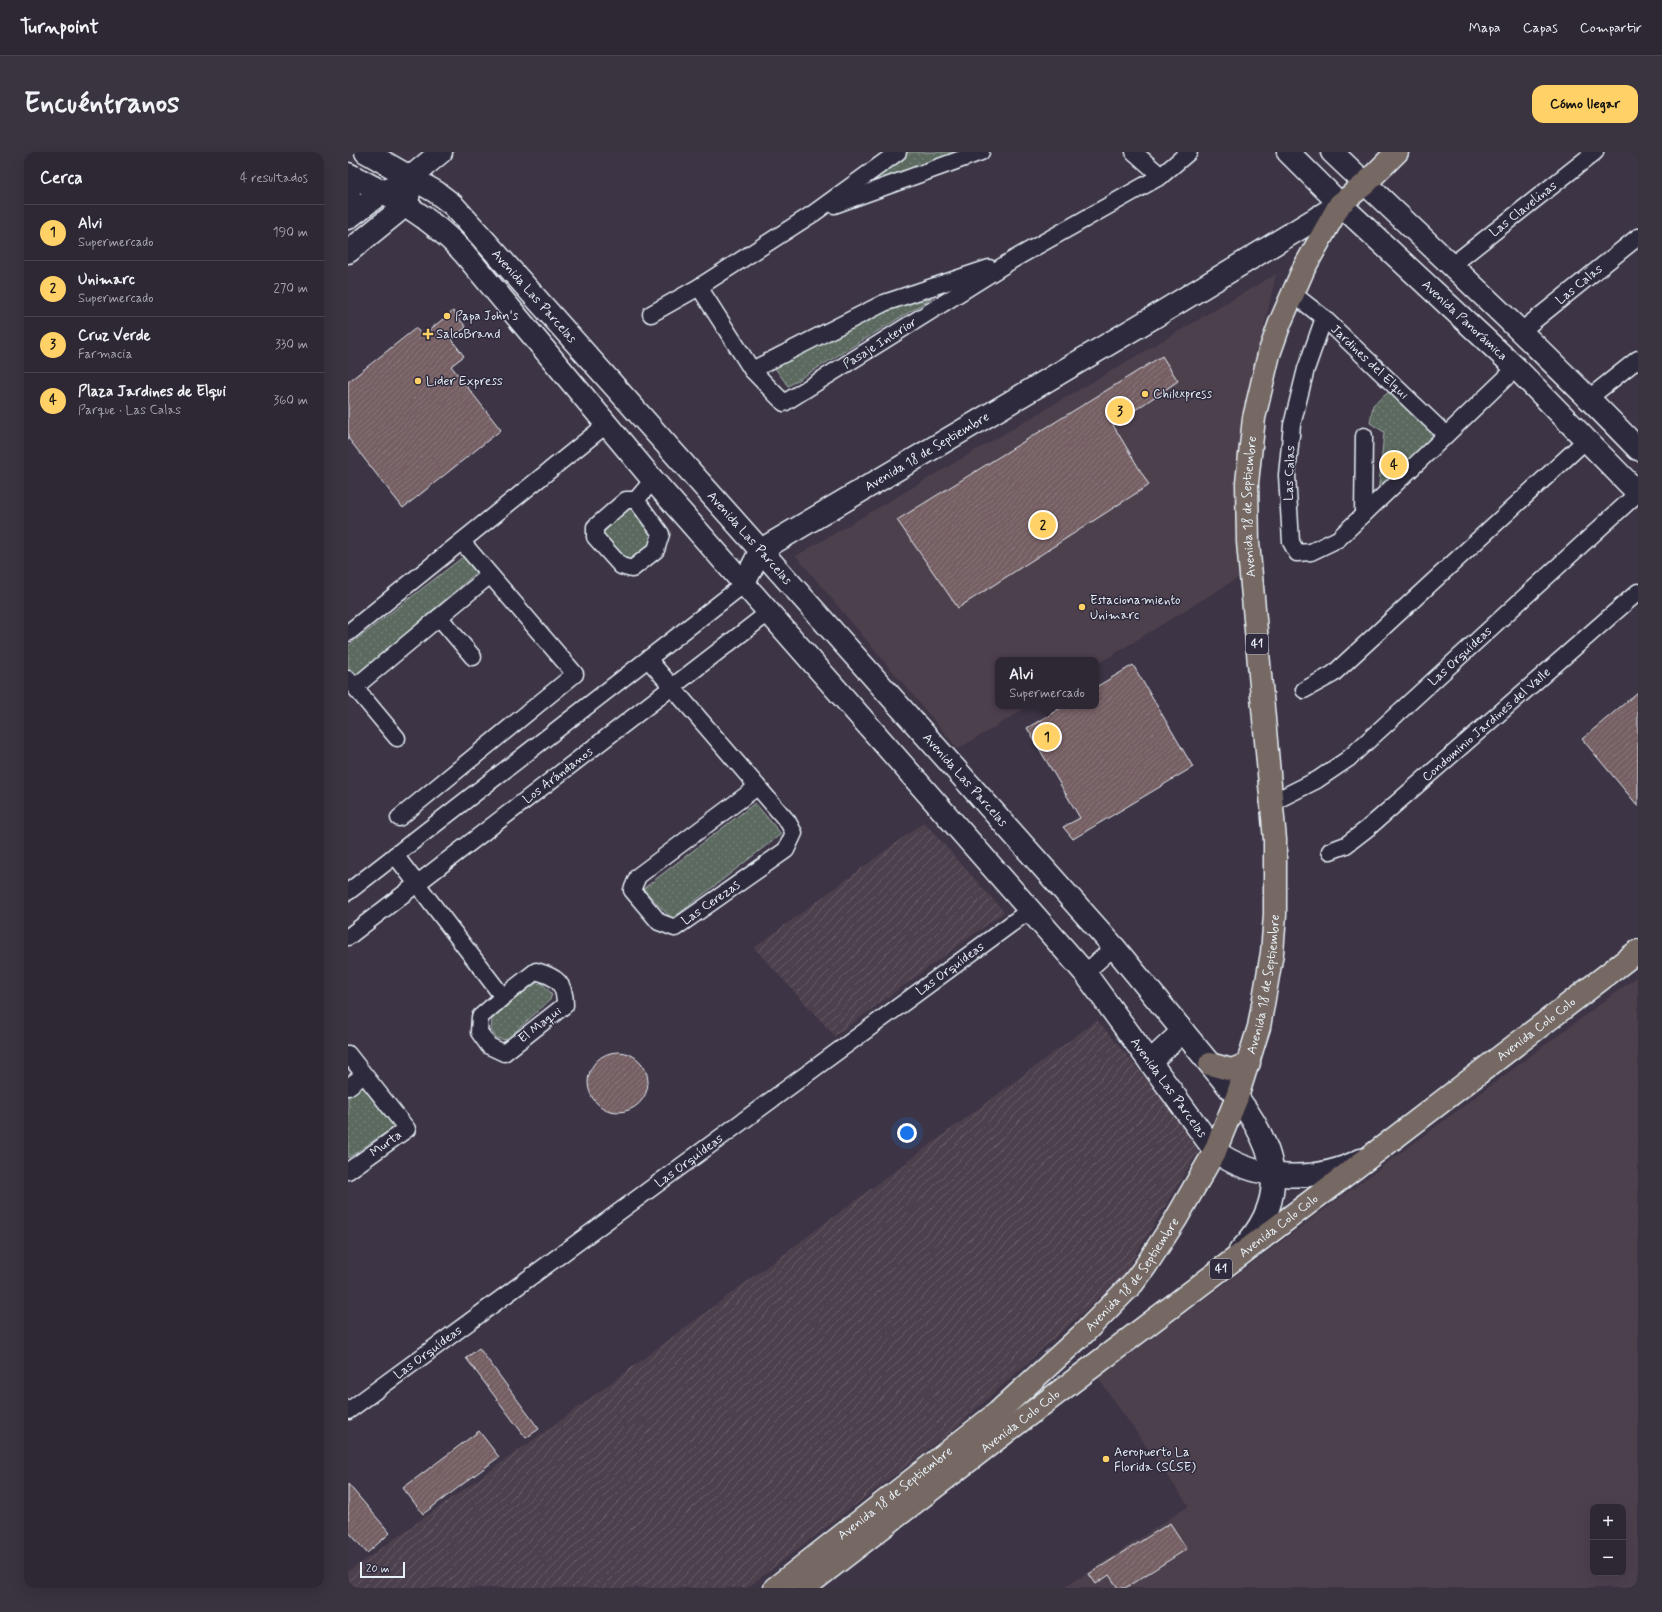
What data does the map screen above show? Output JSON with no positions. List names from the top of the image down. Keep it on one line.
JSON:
{"streets":{"main road":["Avenida Las Parcelas","Avenida Panorámica","Avenida 18 de Septiembre","41","Avenida Colo Colo"],"street":["Las Clavelinas","Las Calas","Pasaje Interior","Jardines del Elqui","Las Orquídeas","Condominio Jardines del Valle","Los Arándanos","Las Cerezas","El Maqui","Murta"]},"crossings":[["Las Calas","Avenida Panorámica"],["Las Calas","Jardines del Elqui"],["Avenida Las Parcelas","Avenida 18 de Septiembre"],["Avenida Las Parcelas","Las Orquídeas"],["Avenida Las Parcelas","Los Arándanos"],["Avenida Las Parcelas","Avenida Colo Colo"],["Avenida Panorámica","Avenida 18 de Septiembre"],["Avenida Panorámica","Las Orquídeas"],["Jardines del Elqui","Avenida 18 de Septiembre"],["Avenida 18 de Septiembre","Las Orquídeas"],["Los Arándanos","Las Cerezas"]],"places":{"other":["Papa John's","Lider Express","Chilexpress","Estacionamiento Unimarc","Aeropuerto La Florida (SCSE)"],"health":["SalcoBrand"]},"scale_bar":"20 m","page":{"header":"Turnpoint","nav":["Mapa","Capas","Compartir"],"buttons":"Cómo llegar","title":"Encuéntranos","heading":["Cerca","4 resultados"],"list":[{"mark":"1","name":"Alvi","note":"Supermercado","value":"190 m"},{"mark":"2","name":"Unimarc","note":"Supermercado","value":"270 m"},{"mark":"3","name":"Cruz Verde","note":"Farmacia","value":"330 m"},{"mark":"4","name":"Plaza Jardines de Elqui","note":"Parque · Las Calas","value":"360 m"}],"pins":["3","4","2","1"],"popup":["Alvi","Supermercado"],"map_buttons":["+","−"],"scale":"20 m"}}
